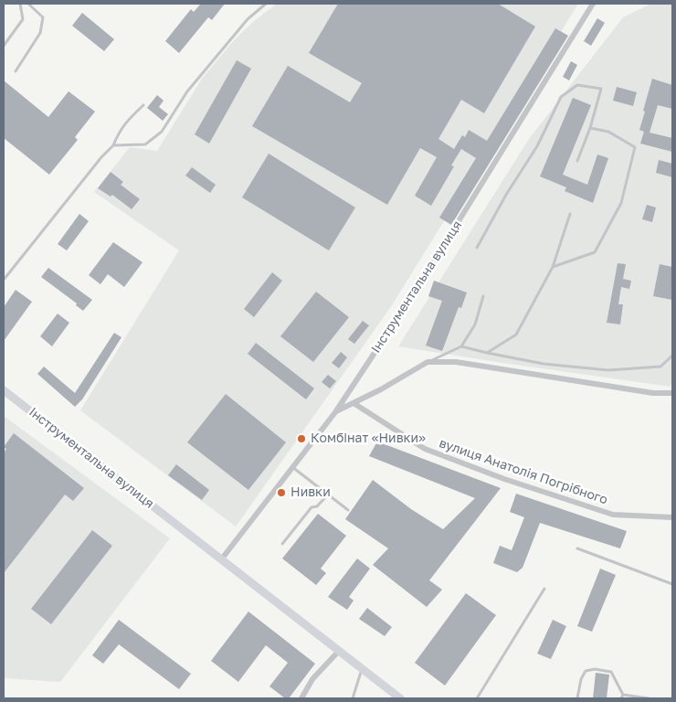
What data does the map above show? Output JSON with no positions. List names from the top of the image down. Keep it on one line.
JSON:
{"streets":{"street":["Інструментальна вулиця","вулиця Анатолія Погрібного"]},"places":["Комбінат «Нивки»","Нивки"]}
